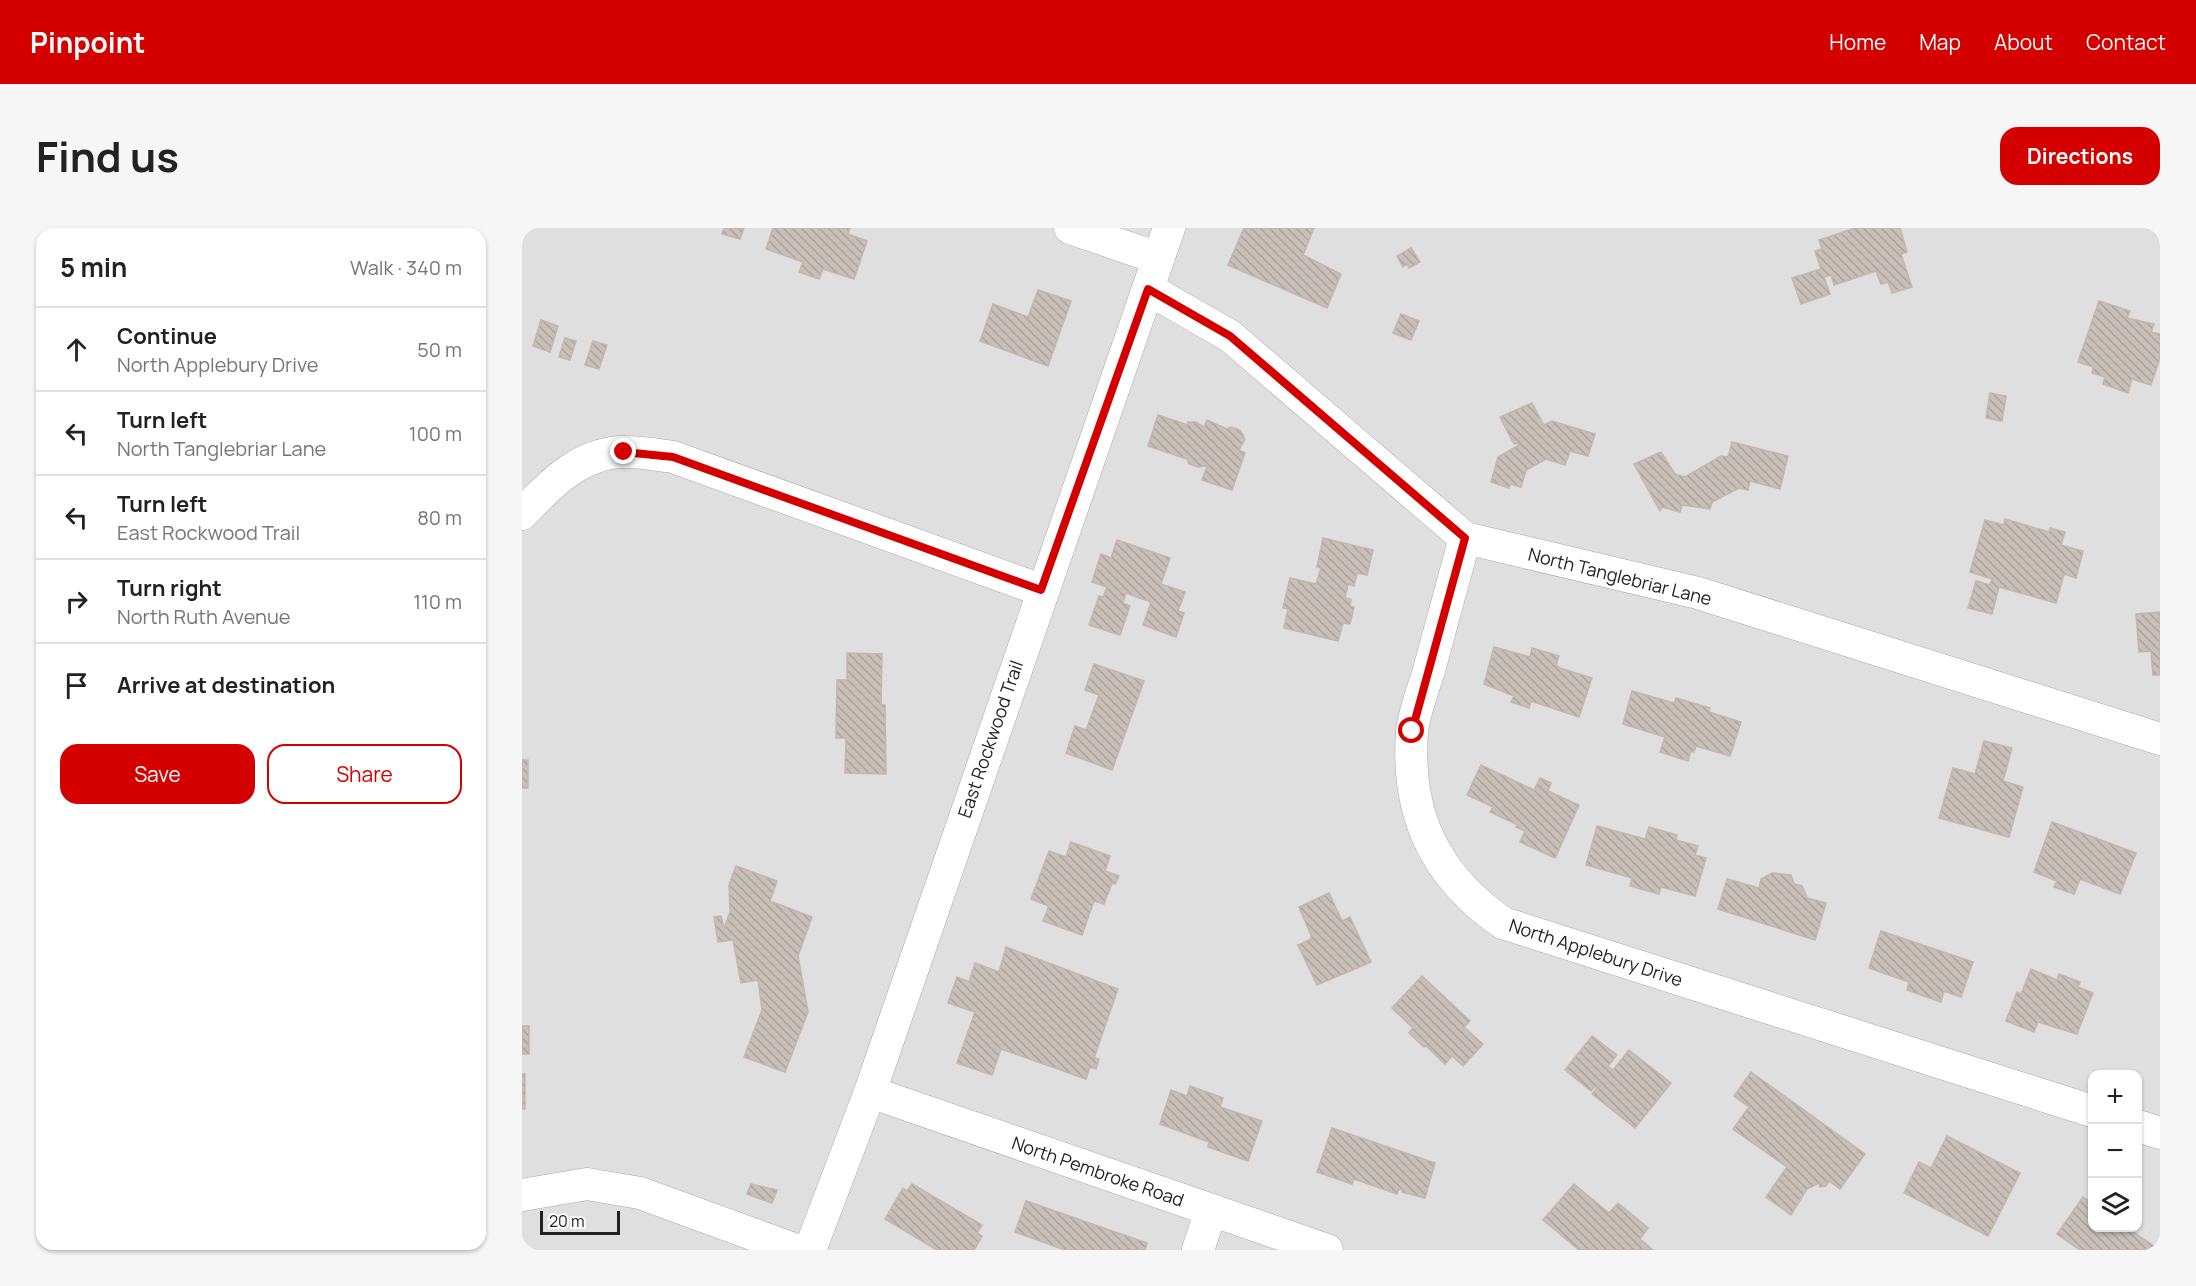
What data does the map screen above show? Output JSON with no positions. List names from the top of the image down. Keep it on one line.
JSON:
{"streets":{"street":["North Tanglebriar Lane","East Rockwood Trail","North Applebury Drive","North Pembroke Road"]},"crossings":[["North Tanglebriar Lane","East Rockwood Trail"],["North Tanglebriar Lane","North Applebury Drive"],["East Rockwood Trail","North Pembroke Road"]],"scale_bar":"20 m","page":{"header":"Pinpoint","nav":["Home","Map","About","Contact"],"title":"Find us","buttons":["Directions",["Save","Share"]],"heading":["5 min","Walk · 340 m"],"list":[["Continue","North Applebury Drive","50 m"],["Turn left","North Tanglebriar Lane","100 m"],["Turn left","East Rockwood Trail","80 m"],["Turn right","North Ruth Avenue","110 m"],"Arrive at destination"],"map_buttons":["+","−"],"scale":"20 m"}}
